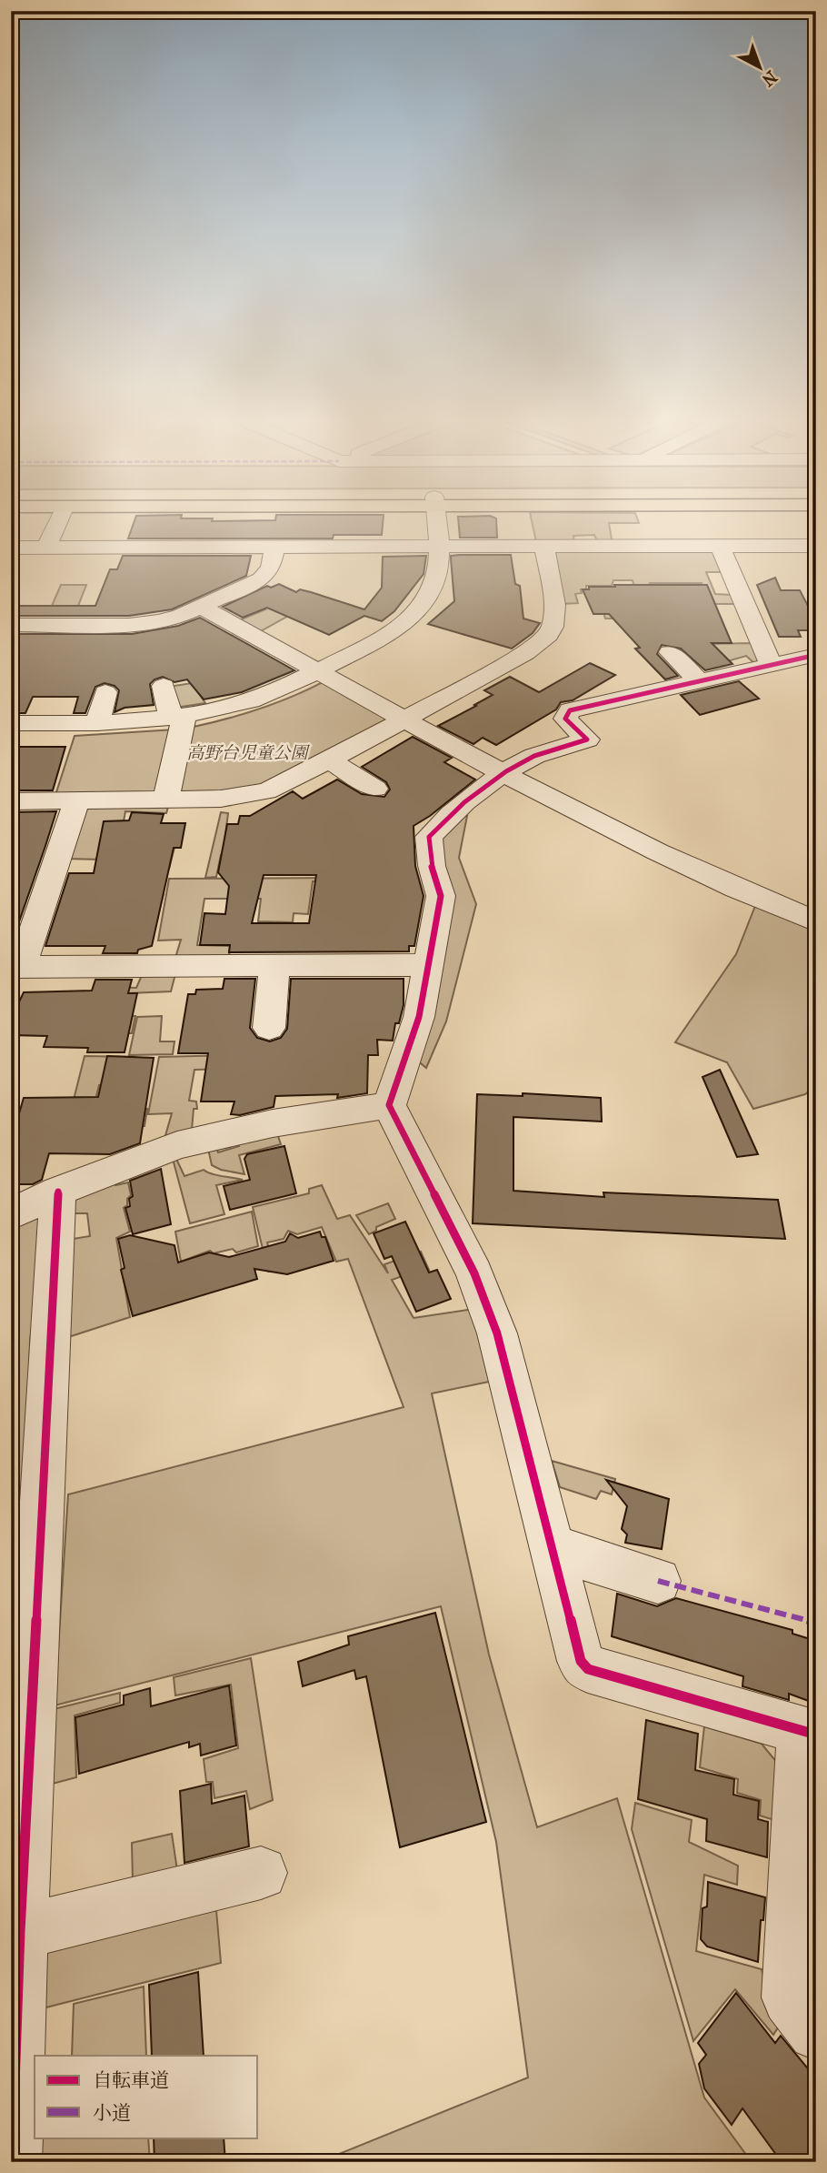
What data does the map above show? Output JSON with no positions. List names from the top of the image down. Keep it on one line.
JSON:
{"parks":["高野台児童公園"],"legend":["自転車道","小道"],"north":"bottom right"}
